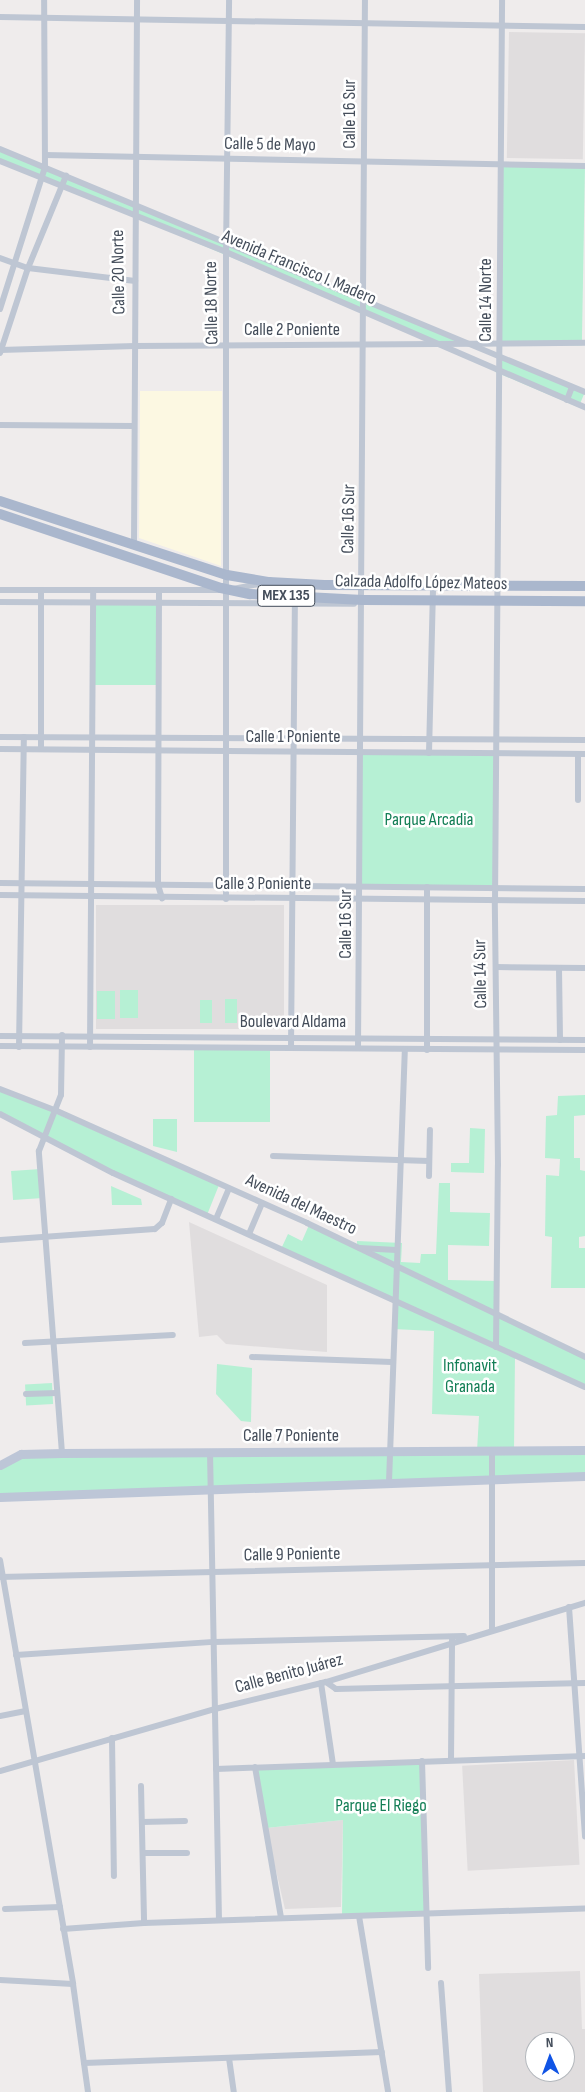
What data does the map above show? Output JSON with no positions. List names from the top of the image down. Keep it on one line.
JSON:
{"streets":{"main road":["Calzada Adolfo López Mateos","MEX 135","Calle 7 Poniente"],"street":["Calle 16 Sur","Calle 5 de Mayo","Avenida Francisco I. Madero","Calle 20 Norte","Calle 14 Norte","Calle 18 Norte","Calle 2 Poniente","Calle 1 Poniente","Calle 3 Poniente","Calle 14 Sur","Boulevard Aldama","Avenida del Maestro","Calle 9 Poniente","Calle Benito Juárez"]},"crossings":[["Calle 16 Sur","Calle 5 de Mayo"],["Calle 16 Sur","Avenida Francisco I. Madero"],["Calle 16 Sur","Calle 2 Poniente"],["Calle 16 Sur","Calzada Adolfo López Mateos"],["Calle 16 Sur","Calle 1 Poniente"],["Calle 16 Sur","Calle 3 Poniente"],["Calle 16 Sur","Boulevard Aldama"],["Calle 5 de Mayo","Calle 20 Norte"],["Calle 5 de Mayo","Calle 14 Norte"],["Calle 5 de Mayo","Calle 18 Norte"],["Avenida Francisco I. Madero","Calle 20 Norte"],["Avenida Francisco I. Madero","Calle 14 Norte"],["Avenida Francisco I. Madero","Calle 18 Norte"],["Avenida Francisco I. Madero","Calle 2 Poniente"],["Calle 20 Norte","Calle 2 Poniente"],["Calle 20 Norte","Calzada Adolfo López Mateos"],["Calle 14 Norte","Calle 2 Poniente"],["Calle 14 Norte","Calzada Adolfo López Mateos"],["Calle 14 Norte","Calle 14 Sur"],["Calle 18 Norte","Calle 2 Poniente"],["Calle 18 Norte","Calzada Adolfo López Mateos"],["Calle 18 Norte","Calle 1 Poniente"],["Calle 18 Norte","Calle 3 Poniente"],["Calzada Adolfo López Mateos","Calle 14 Sur"],["Calle 1 Poniente","Calle 14 Sur"],["Calle 3 Poniente","Calle 14 Sur"],["Calle 14 Sur","Boulevard Aldama"],["Calle 14 Sur","Avenida del Maestro"]],"parks":["Parque Arcadia","Infonavit Granada","Parque El Riego"],"north":"top"}
